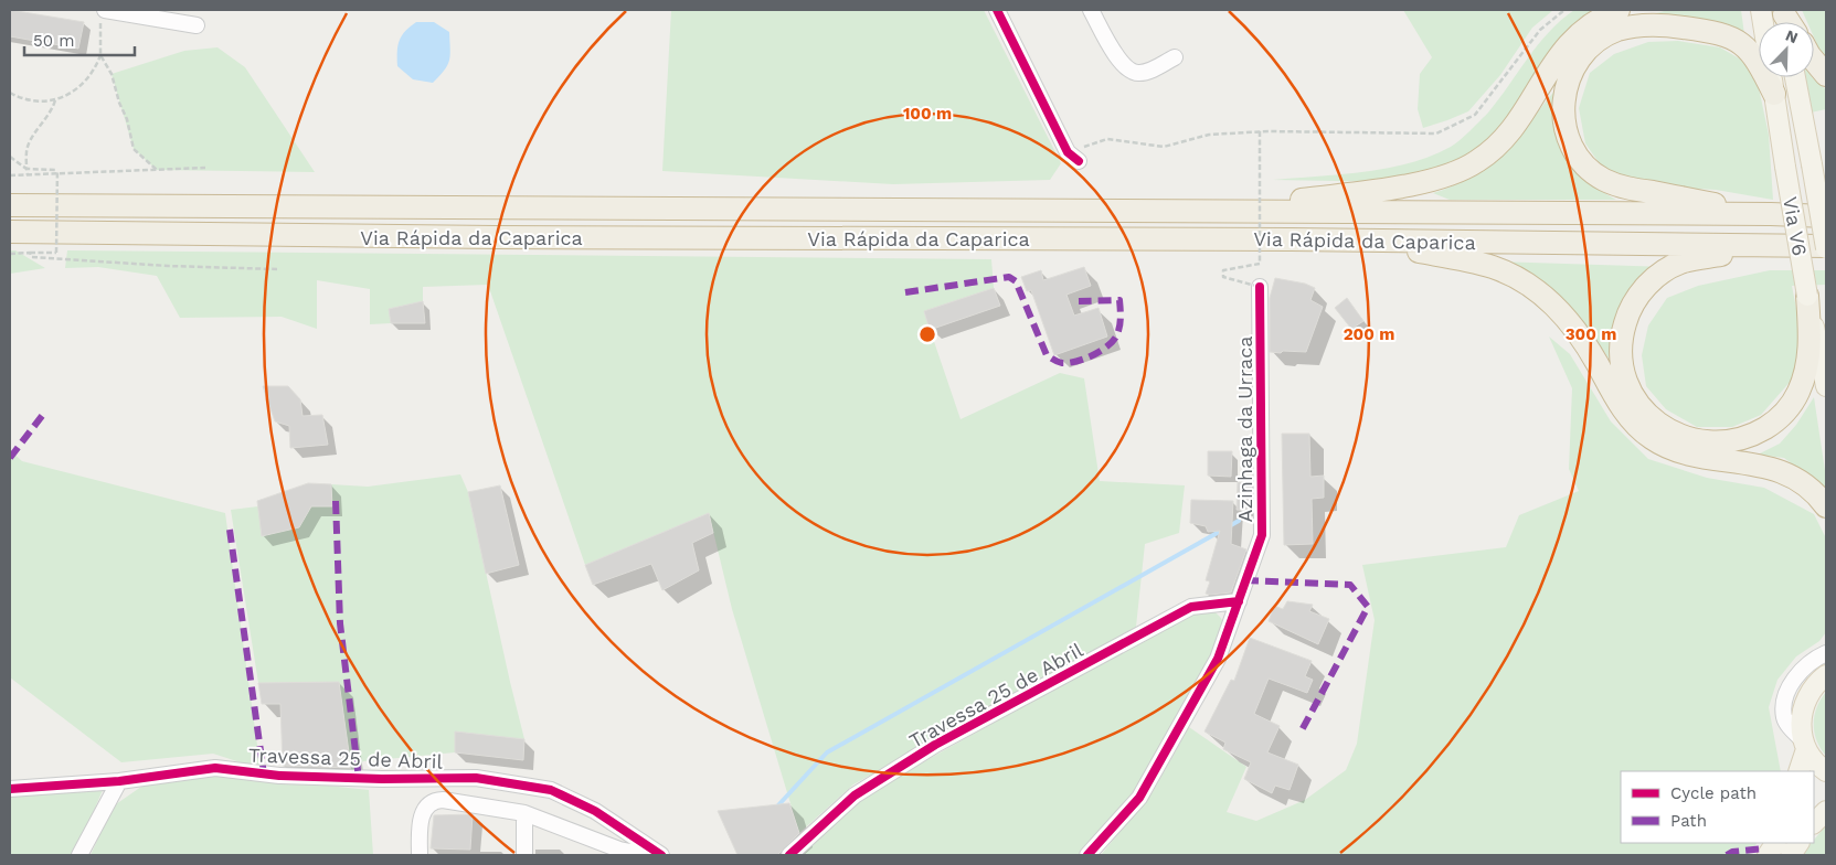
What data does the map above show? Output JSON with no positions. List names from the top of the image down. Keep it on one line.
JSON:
{"streets":{"highway":["Via Rápida da Caparica"],"main road":["Via V6"],"street":["Azinhaga da Urraca","Travessa 25 de Abril"]},"crossings":[["Via V6","Via Rápida da Caparica"],["Azinhaga da Urraca","Travessa 25 de Abril"]],"legend":["Cycle path","Path"],"scale_bar":"50 m","north":"top right","rings":["100 m","200 m","300 m"]}
